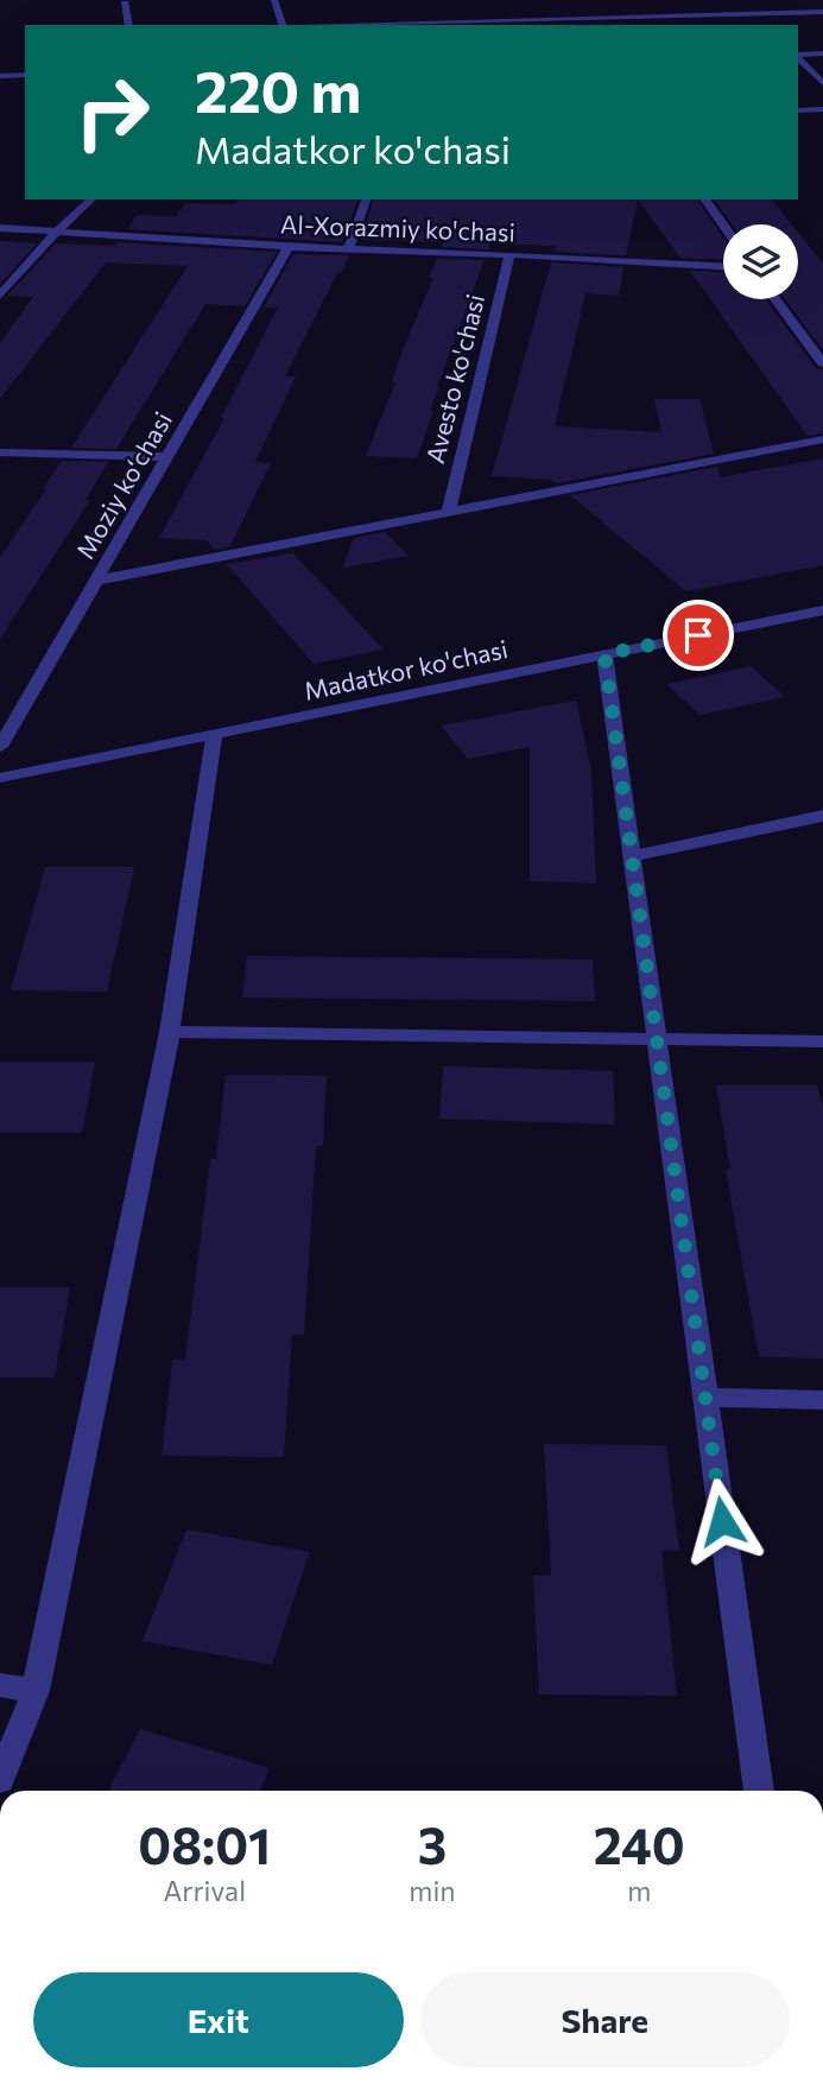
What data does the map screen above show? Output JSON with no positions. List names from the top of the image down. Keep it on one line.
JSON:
{"streets":{"street":["Al-Xorazmiy ko'chasi","Avesto ko'chasi","Moziy ko‘chasi","Madatkor ko'chasi"]},"crossings":[["Al-Xorazmiy ko'chasi","Avesto ko'chasi"],["Al-Xorazmiy ko'chasi","Moziy ko‘chasi"]],"page":{"turn":["220 m","Madatkor ko'chasi"],"eta":["08:01","Arrival","3","min","240","m"],"buttons":["Exit","Share"]}}
